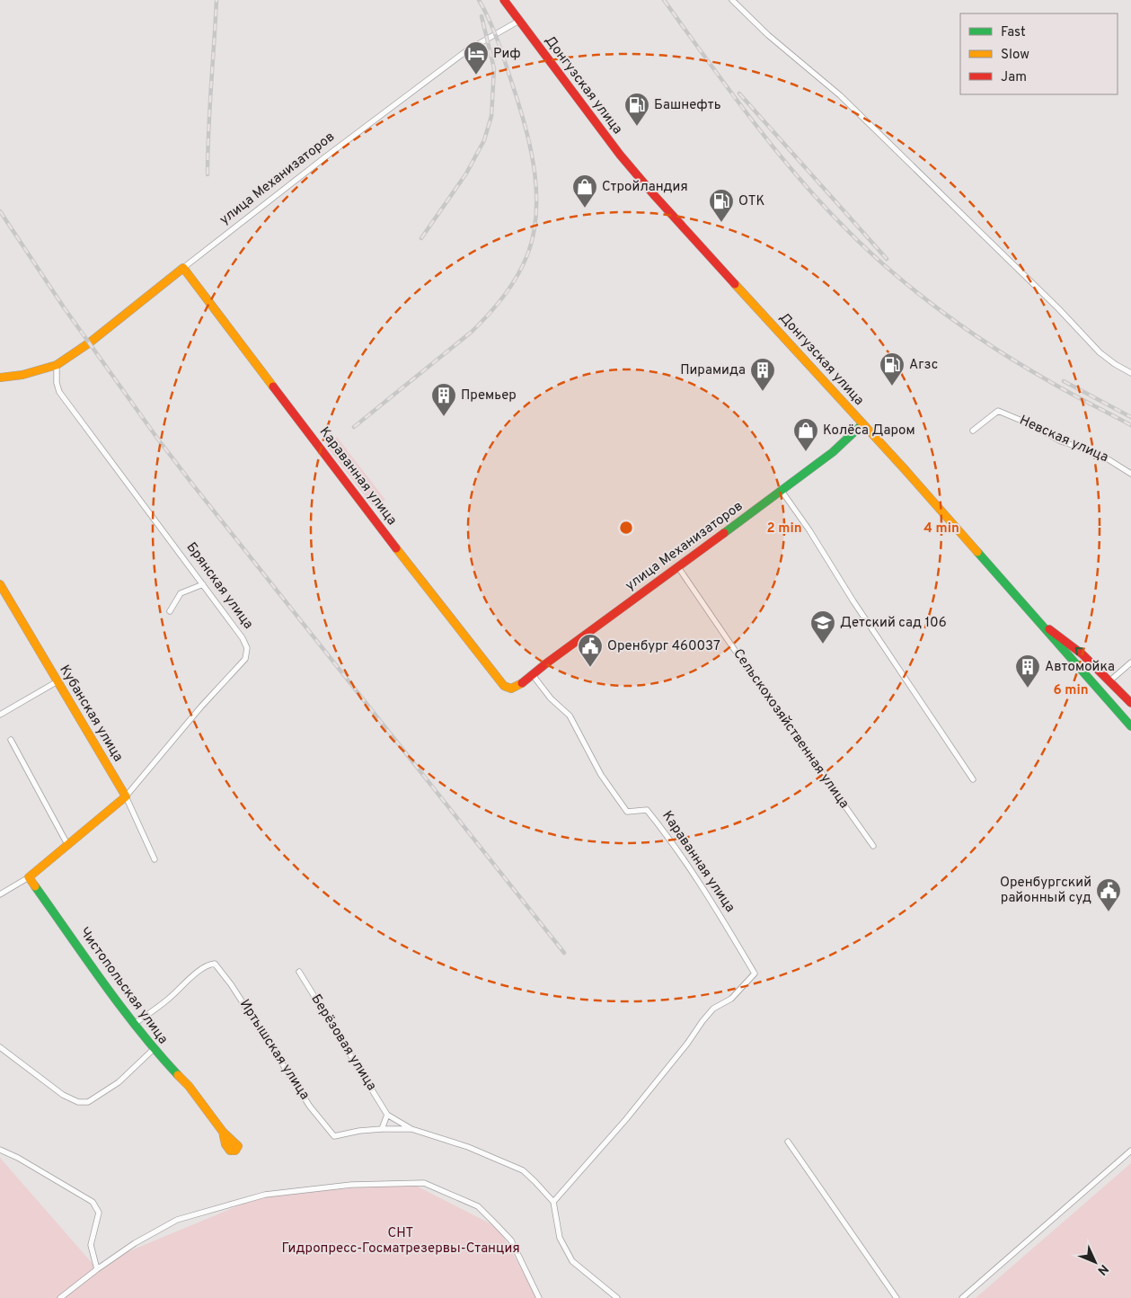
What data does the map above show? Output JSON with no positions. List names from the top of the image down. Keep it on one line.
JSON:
{"streets":{"main road":["Донгузская улица","улица Механизаторов","Караванная улица","Брянская улица","Кубанская улица","Чистопольская улица"],"street":["Невская улица","Сельскохозяйственная улица","Берёзовая улица","Иртышская улица"]},"crossings":[["Донгузская улица","улица Механизаторов"],["улица Механизаторов","Караванная улица"],["улица Механизаторов","Брянская улица"],["улица Механизаторов","Сельскохозяйственная улица"],["Брянская улица","Кубанская улица"],["Брянская улица","Чистопольская улица"],["Чистопольская улица","Иртышская улица"]],"parks":["СНТ Гидропресс-Госматрезервы-Станция"],"places":{"hotel":["Риф"],"fuel station":["Башнефть","ОТК","Агзс"],"shop":["Стройландия","Колёса Даром"],"building":["Пирамида","Премьер","Автомойка"],"school or university":["Детский сад 106"],"public building":["Оренбург 460037","Оренбургский районный суд"]},"legend":["Fast","Slow","Jam"],"north":"bottom right","rings":["2 min","4 min","6 min"]}
